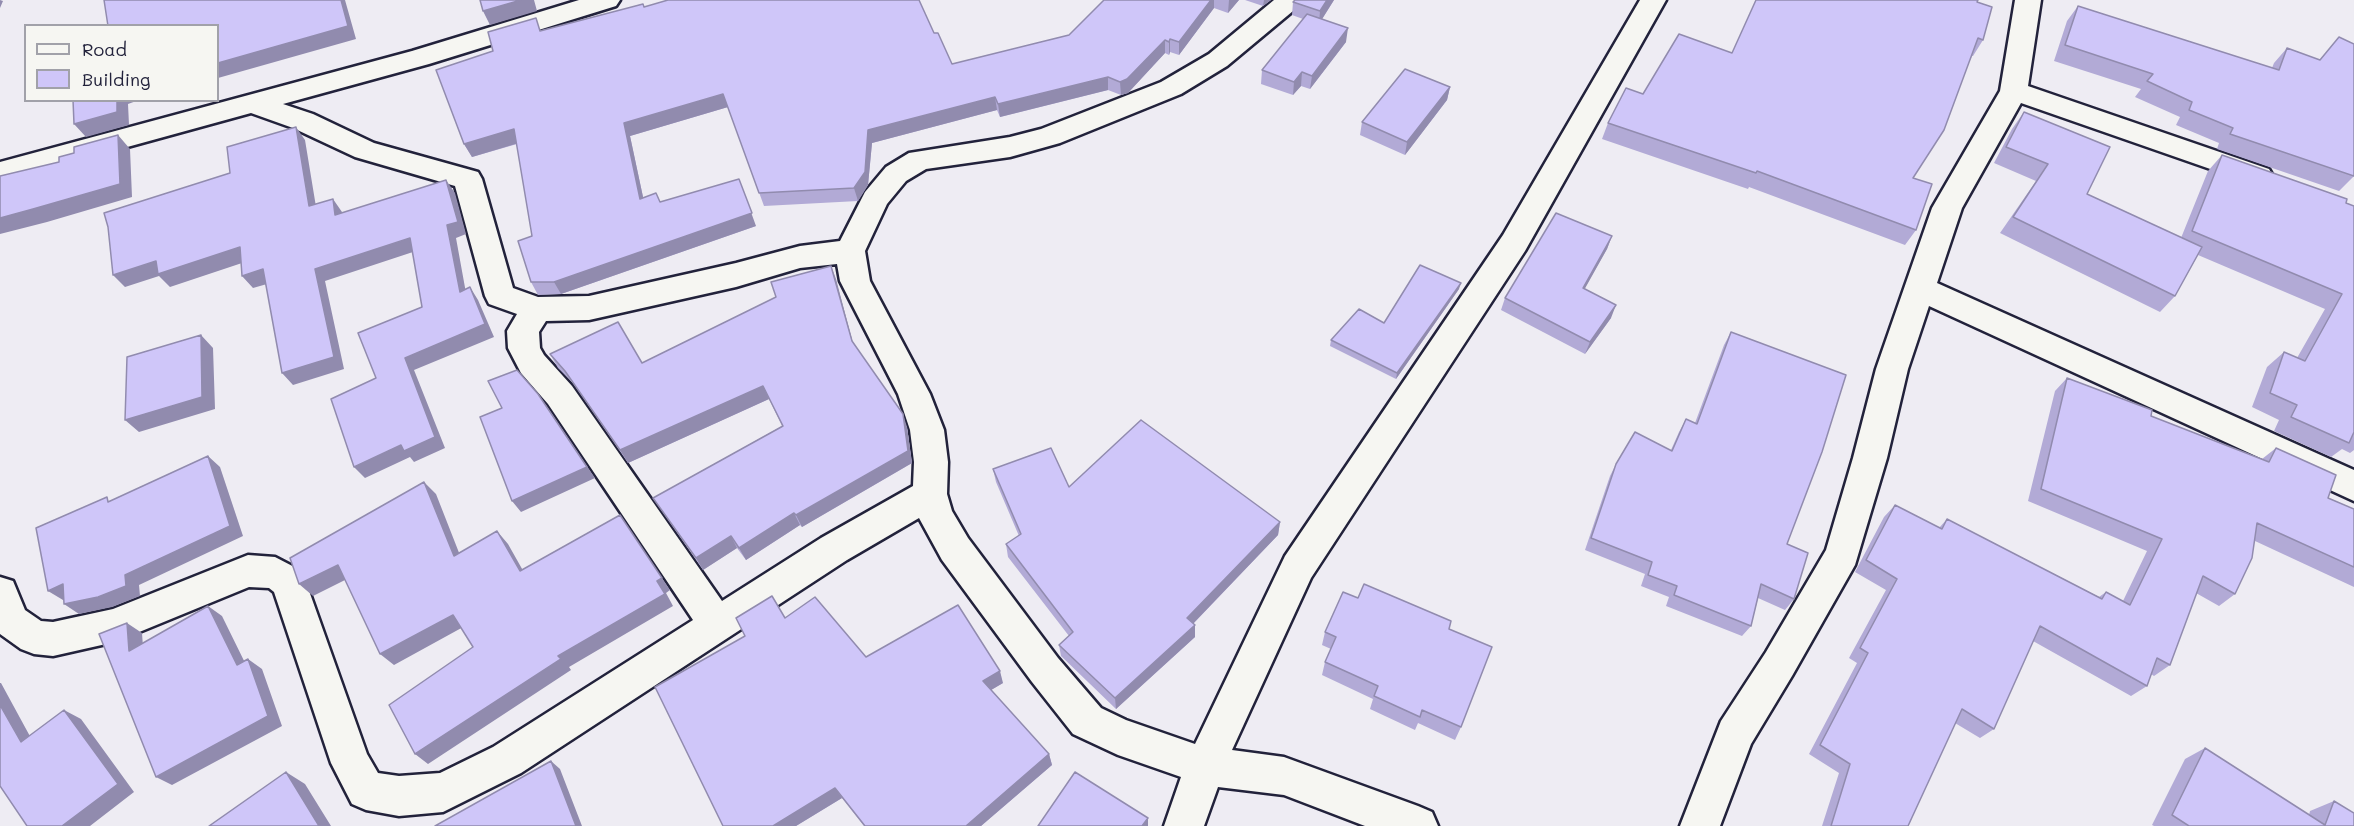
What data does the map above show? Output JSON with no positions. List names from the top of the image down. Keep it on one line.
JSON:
{"legend":["Road","Building"]}
